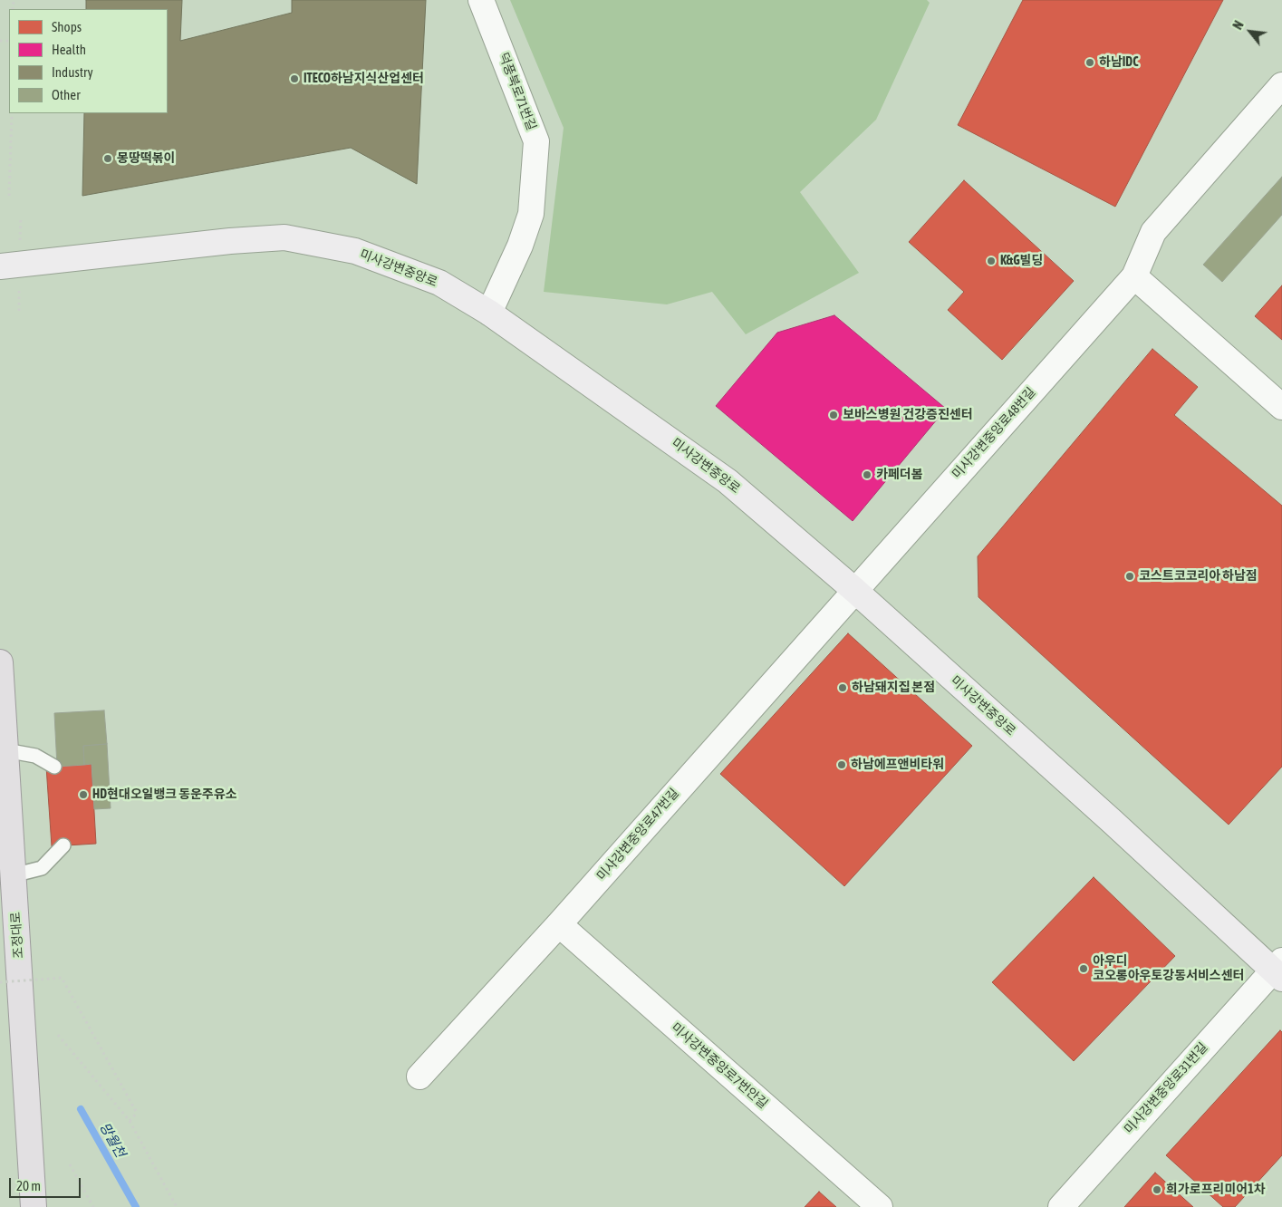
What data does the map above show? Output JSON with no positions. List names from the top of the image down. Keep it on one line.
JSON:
{"streets":{"main road":["조정대로"],"street":["덕풍북로71번길","미사강변중앙로","미사강변중앙로48번길","미사강변중앙로47번길","미사강변중앙로7번안길","미사강변중앙로31번길"]},"crossings":[["덕풍북로71번길","미사강변중앙로"],["미사강변중앙로","미사강변중앙로48번길"],["미사강변중앙로","미사강변중앙로47번길"],["미사강변중앙로","미사강변중앙로31번길"],["미사강변중앙로48번길","미사강변중앙로47번길"],["미사강변중앙로47번길","미사강변중앙로7번안길"]],"water":["망월천"],"places":["하남IDC","ITECO하남지식산업센터","몽땅떡볶이","K&G빌딩","보바스병원 건강증진센터","카페더봄","코스트코코리아 하남점","하남돼지집 본점","하남에프앤비타워","HD현대오일뱅크 동운주유소","아우디 코오롱아우토강동서비스센터","희가로프리미어1차"],"legend":["Shops","Health","Industry","Other"],"scale_bar":"20 m","north":"top left"}
